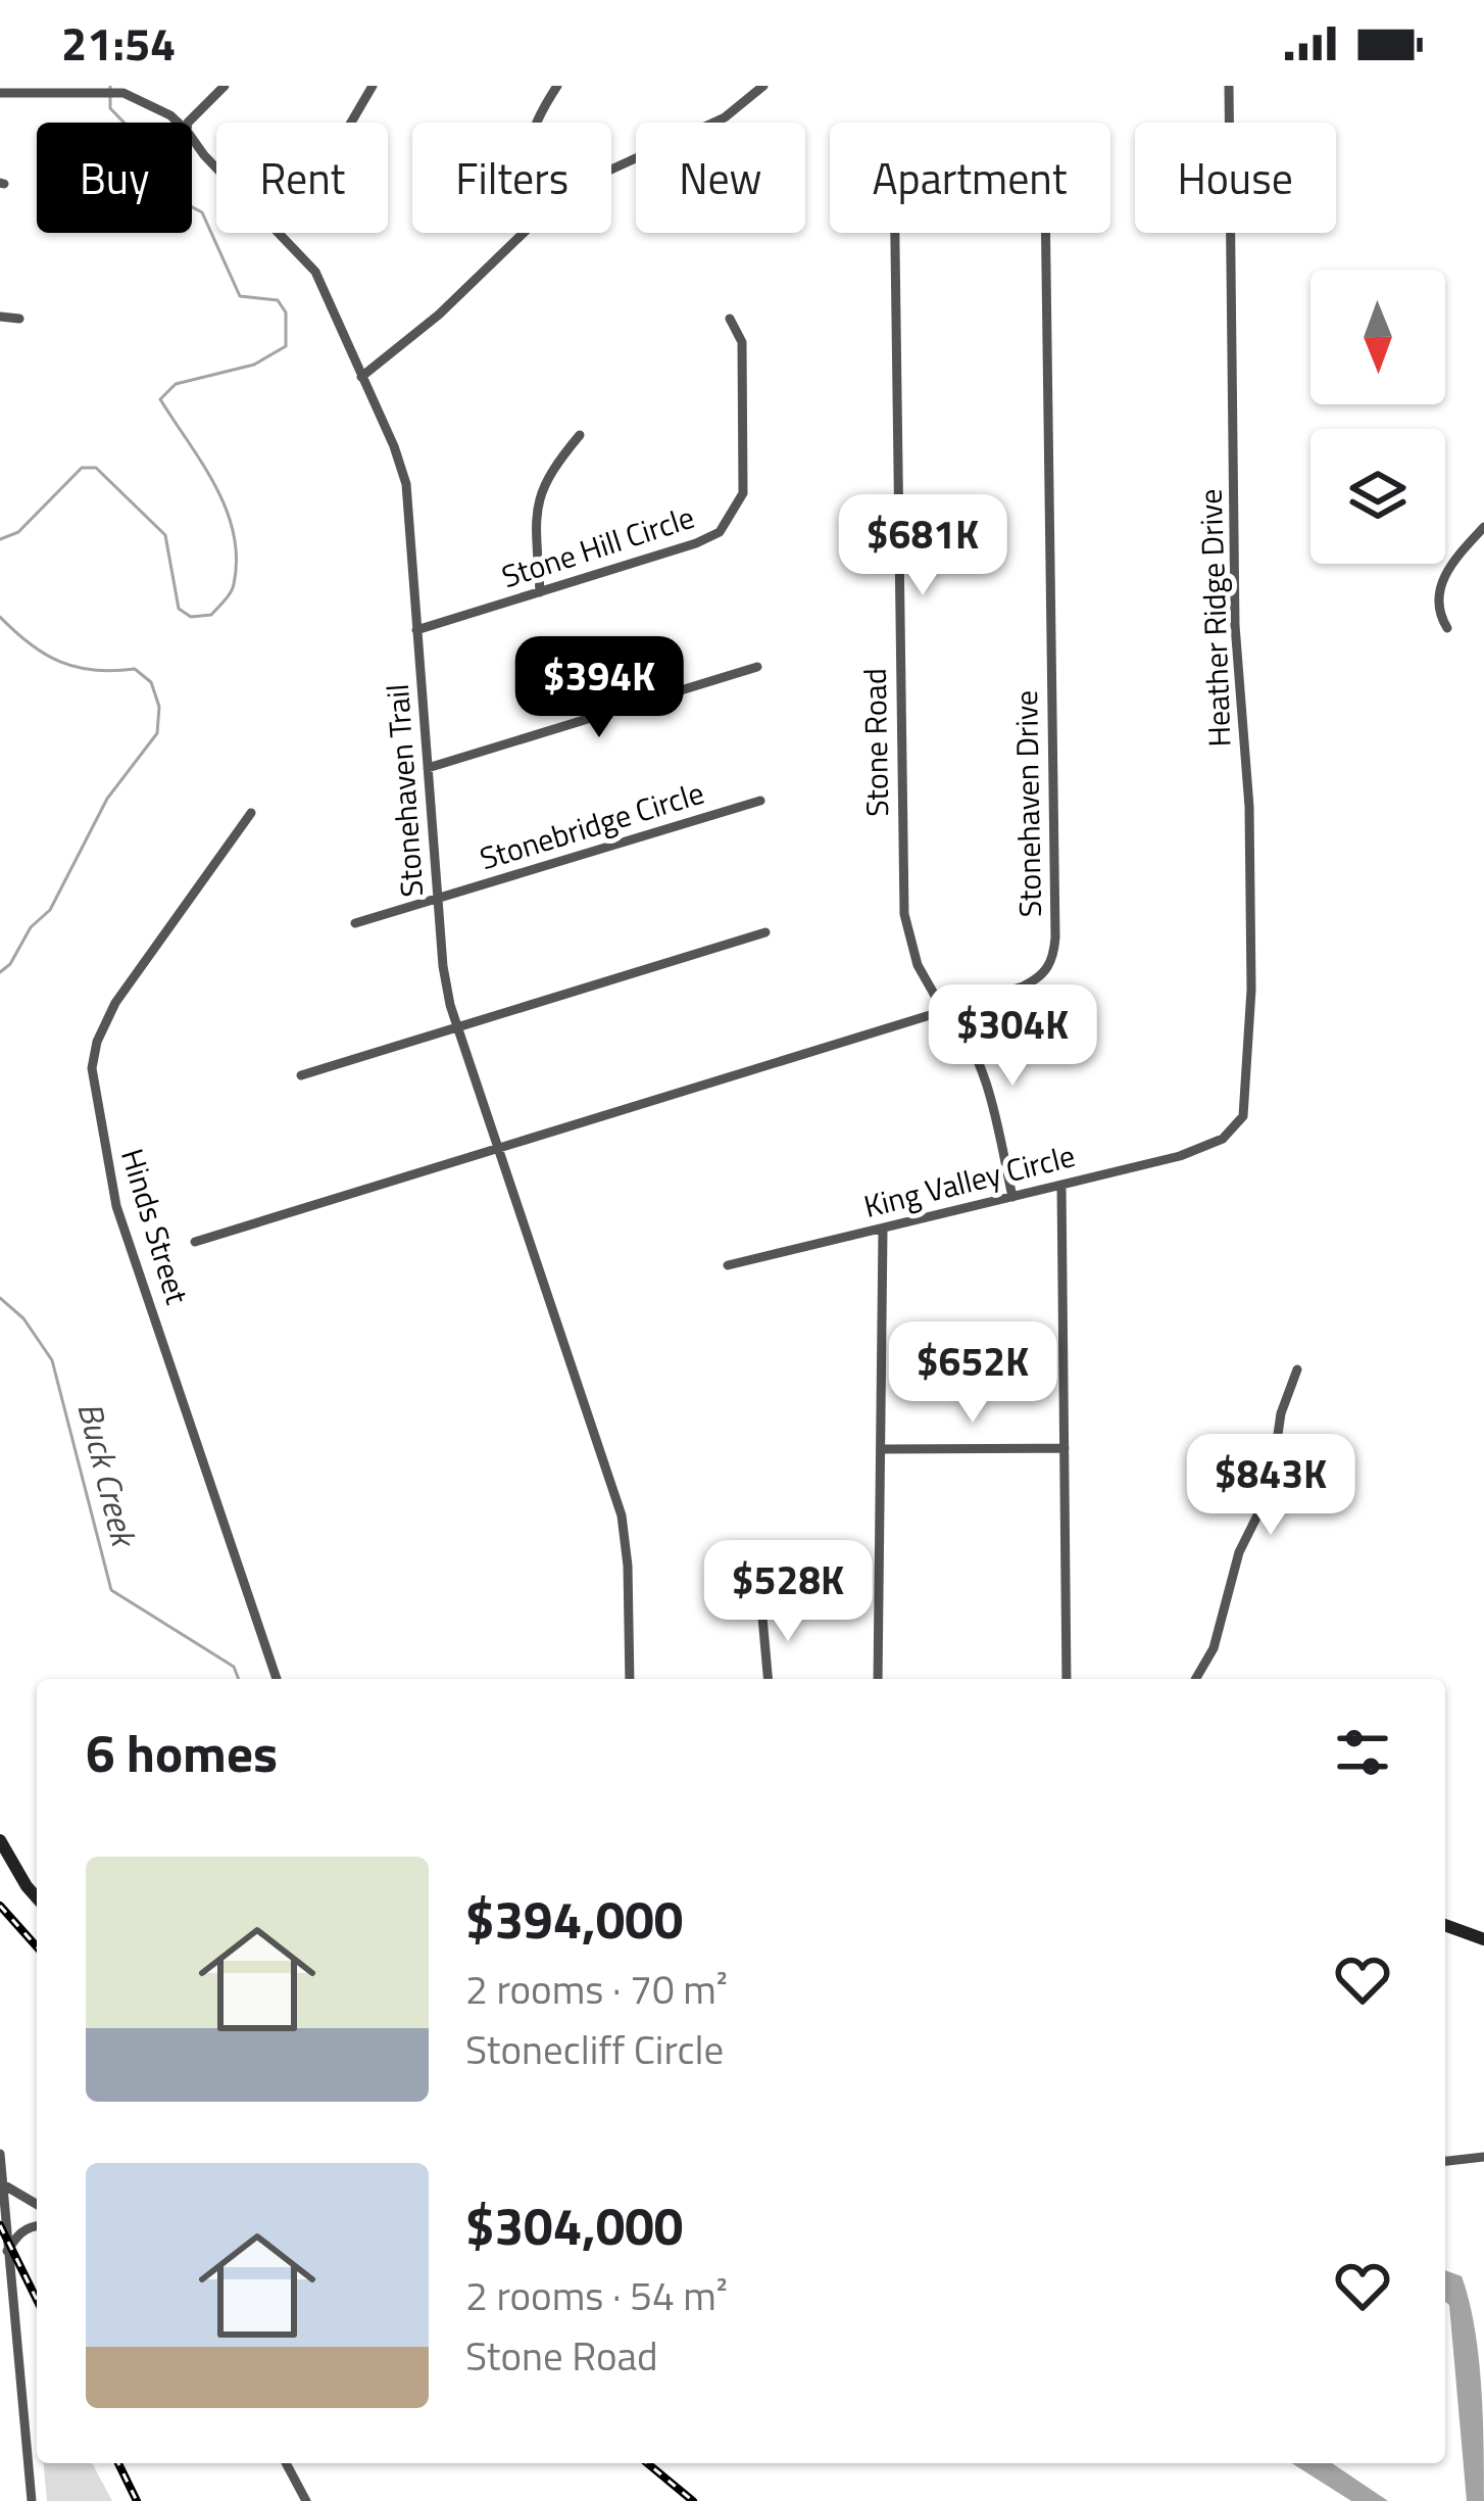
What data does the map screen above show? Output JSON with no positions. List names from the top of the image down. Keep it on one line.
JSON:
{"streets":{"street":["Stone Hill Circle","Heather Ridge Drive","Stone Road","Stonehaven Trail","Stonehaven Drive","Stonebridge Circle","King Valley Circle","Hinds Street"]},"crossings":[["Stone Hill Circle","Stonehaven Trail"],["Heather Ridge Drive","King Valley Circle"],["Stone Road","Stonehaven Drive"],["Stone Road","King Valley Circle"],["Stonehaven Trail","Stonehaven Drive"],["Stonehaven Trail","Stonebridge Circle"]],"water":["Buck Creek"],"north":"bottom","page":{"status":"21:54","chip":["Buy","Rent","Filters","New","Apartment","House"],"price":["$681K","$394K","$304K","$652K","$843K","$528K"],"heading":"6 homes","list":[{"name":"$394,000","note":"2 rooms · 70 m² · Stonecliff Circle"},{"name":"$304,000","note":"2 rooms · 54 m² · Stone Road"}]}}
